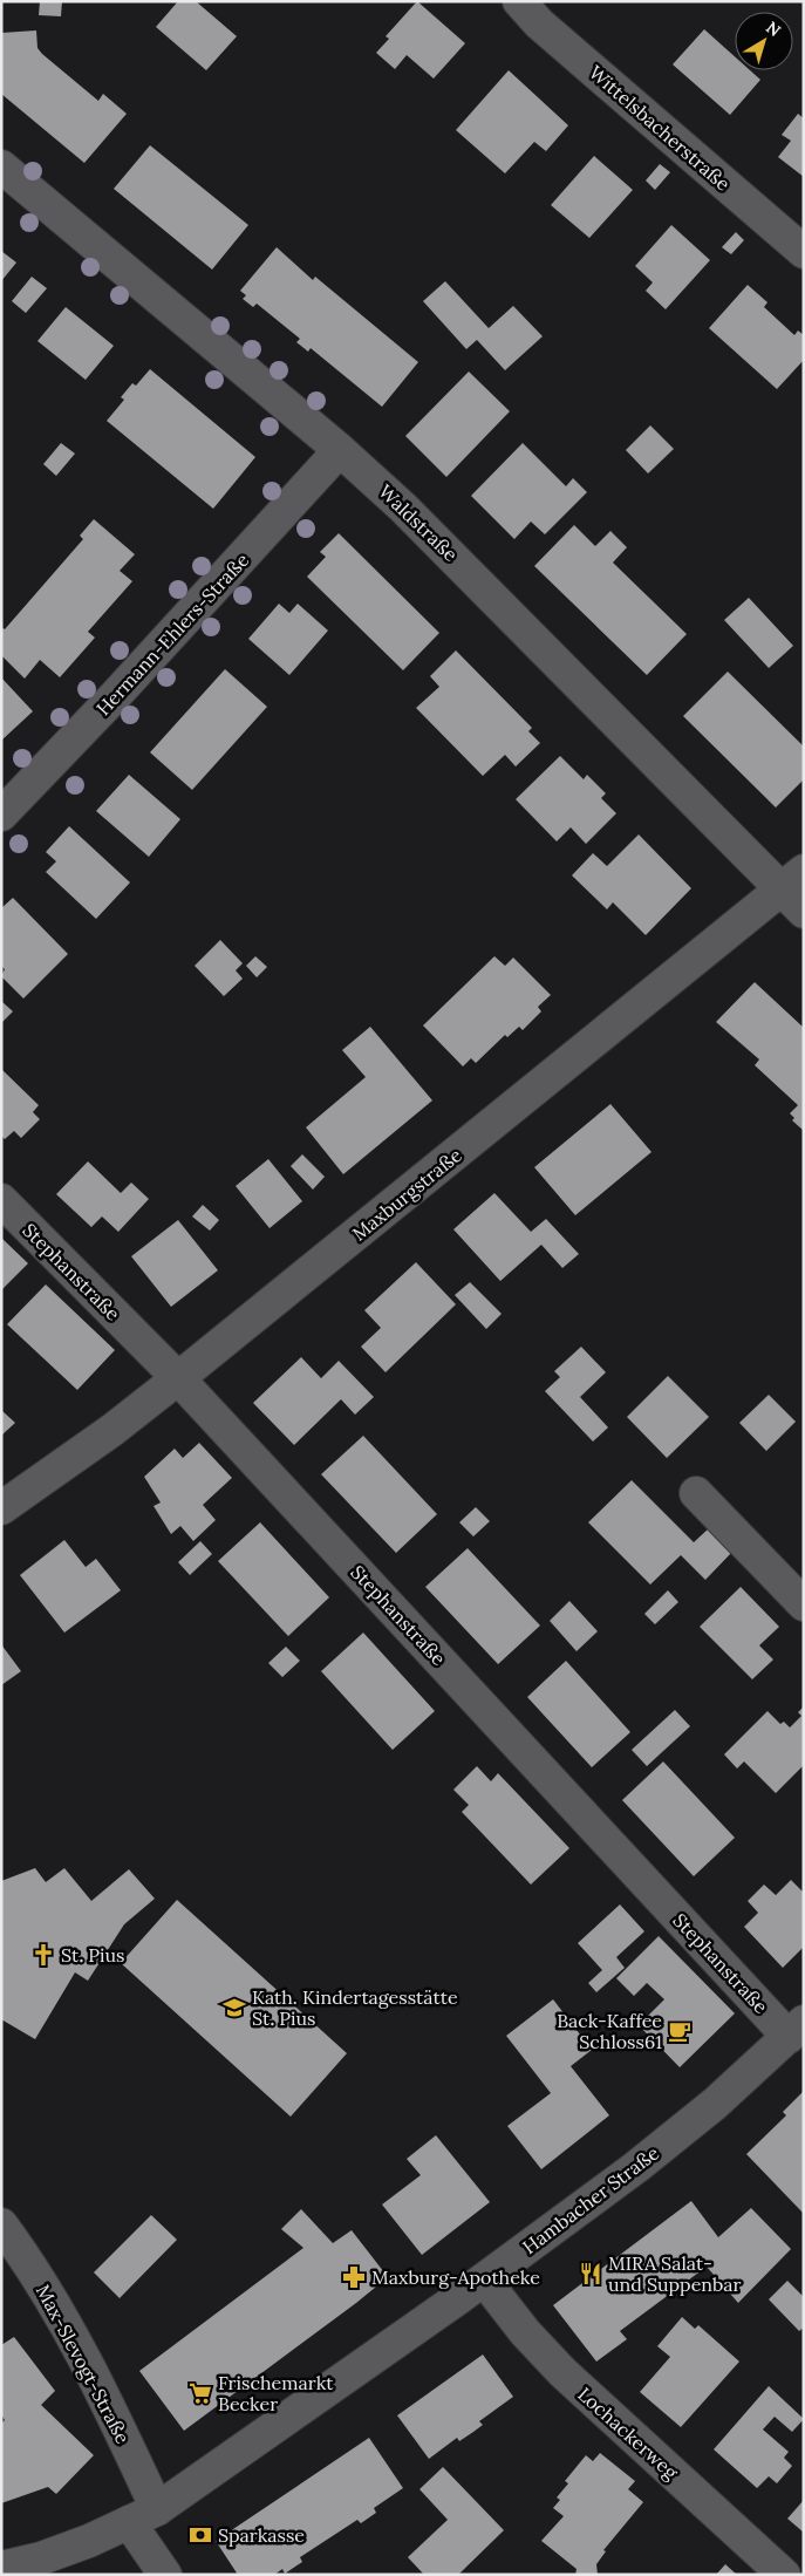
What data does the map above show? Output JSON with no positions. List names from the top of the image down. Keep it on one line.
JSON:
{"streets":{"street":["Wittelsbacherstraße","Waldstraße","Hermann-Ehlers-Straße","Maxburgstraße","Stephanstraße","Hambacher Straße","Max-Slevogt-Straße","Lochackerweg"]},"crossings":[["Waldstraße","Hermann-Ehlers-Straße"],["Waldstraße","Maxburgstraße"],["Maxburgstraße","Stephanstraße"],["Stephanstraße","Hambacher Straße"],["Hambacher Straße","Max-Slevogt-Straße"],["Hambacher Straße","Lochackerweg"]],"places":{"church":["St. Pius"],"school or university":["Kath. Kindertagesstätte St. Pius"],"cafe":["Back-Kaffee Schloss61"],"restaurant":["MIRA Salat- und Suppenbar"],"pharmacy":["Maxburg-Apotheke"],"supermarket":["Frischemarkt Becker"],"bank":["Sparkasse"]},"north":"top right"}
